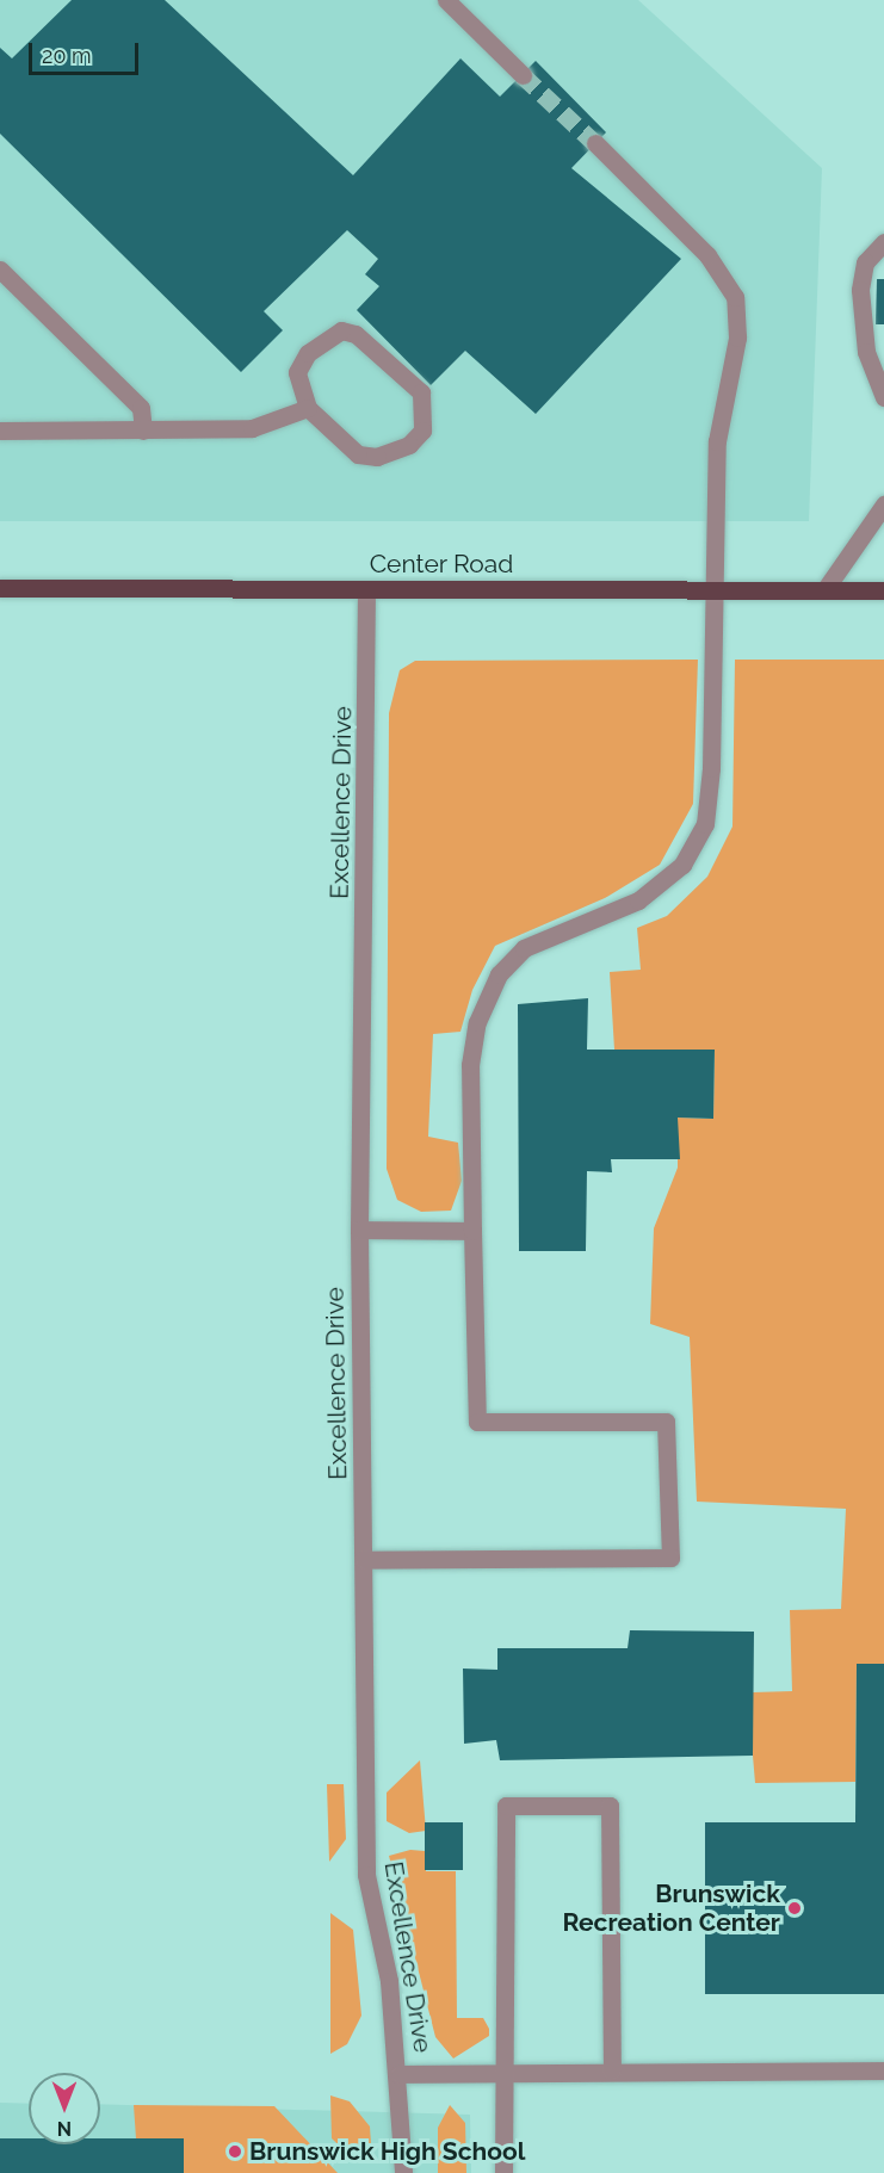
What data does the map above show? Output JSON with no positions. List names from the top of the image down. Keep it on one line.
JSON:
{"streets":{"main road":["Center Road"],"street":["Excellence Drive"]},"crossings":[["Center Road","Excellence Drive"]],"places":["Brunswick Recreation Center","Brunswick High School"],"scale_bar":"20 m","north":"bottom"}
